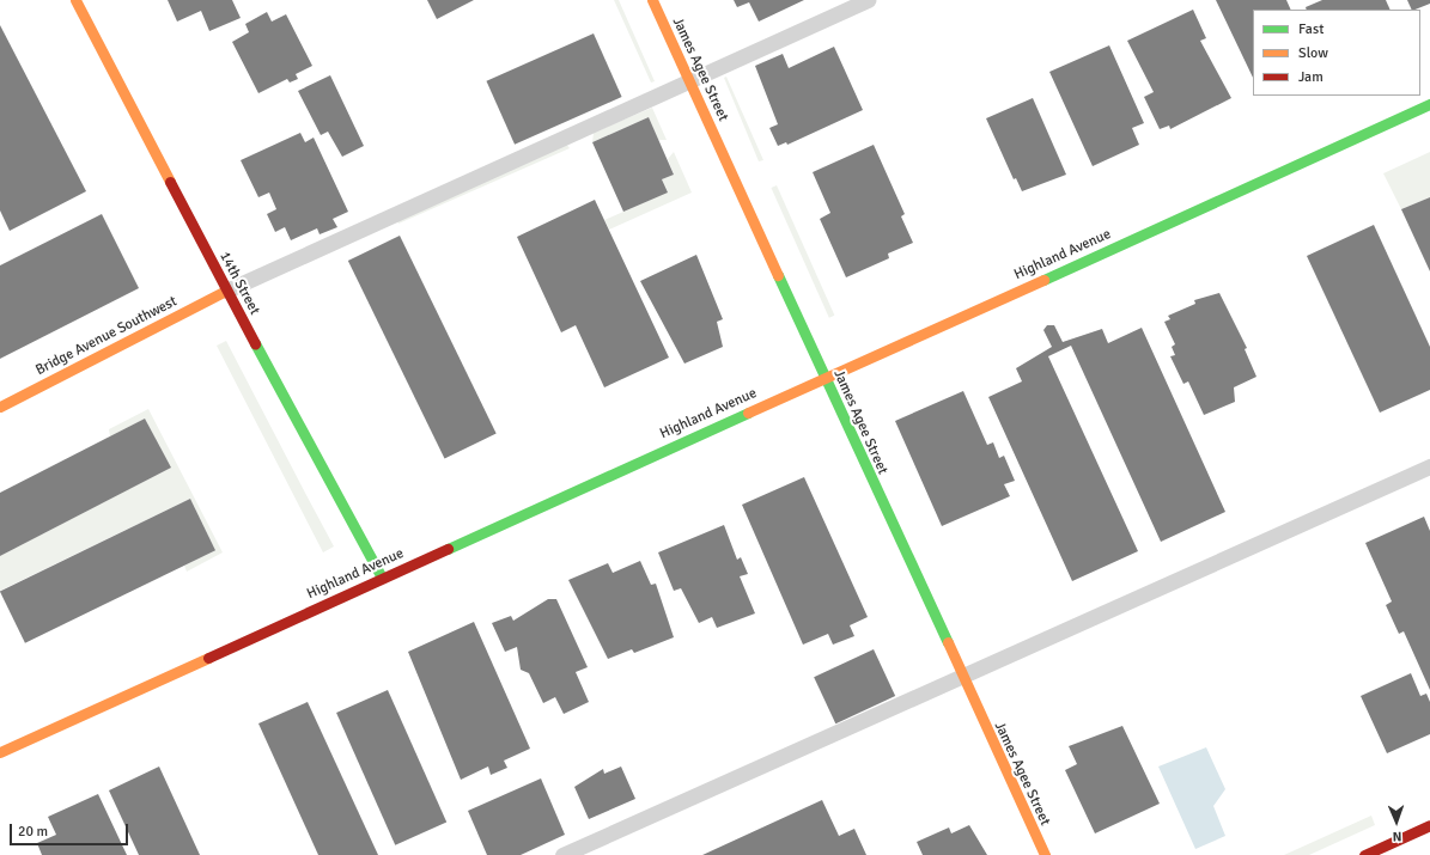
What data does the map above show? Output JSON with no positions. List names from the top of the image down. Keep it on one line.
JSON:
{"streets":{"street":["James Agee Street","Highland Avenue","14th Street","Bridge Avenue Southwest"]},"crossings":[["James Agee Street","Highland Avenue"],["Highland Avenue","14th Street"],["14th Street","Bridge Avenue Southwest"]],"legend":["Fast","Slow","Jam"],"scale_bar":"20 m","north":"bottom"}
